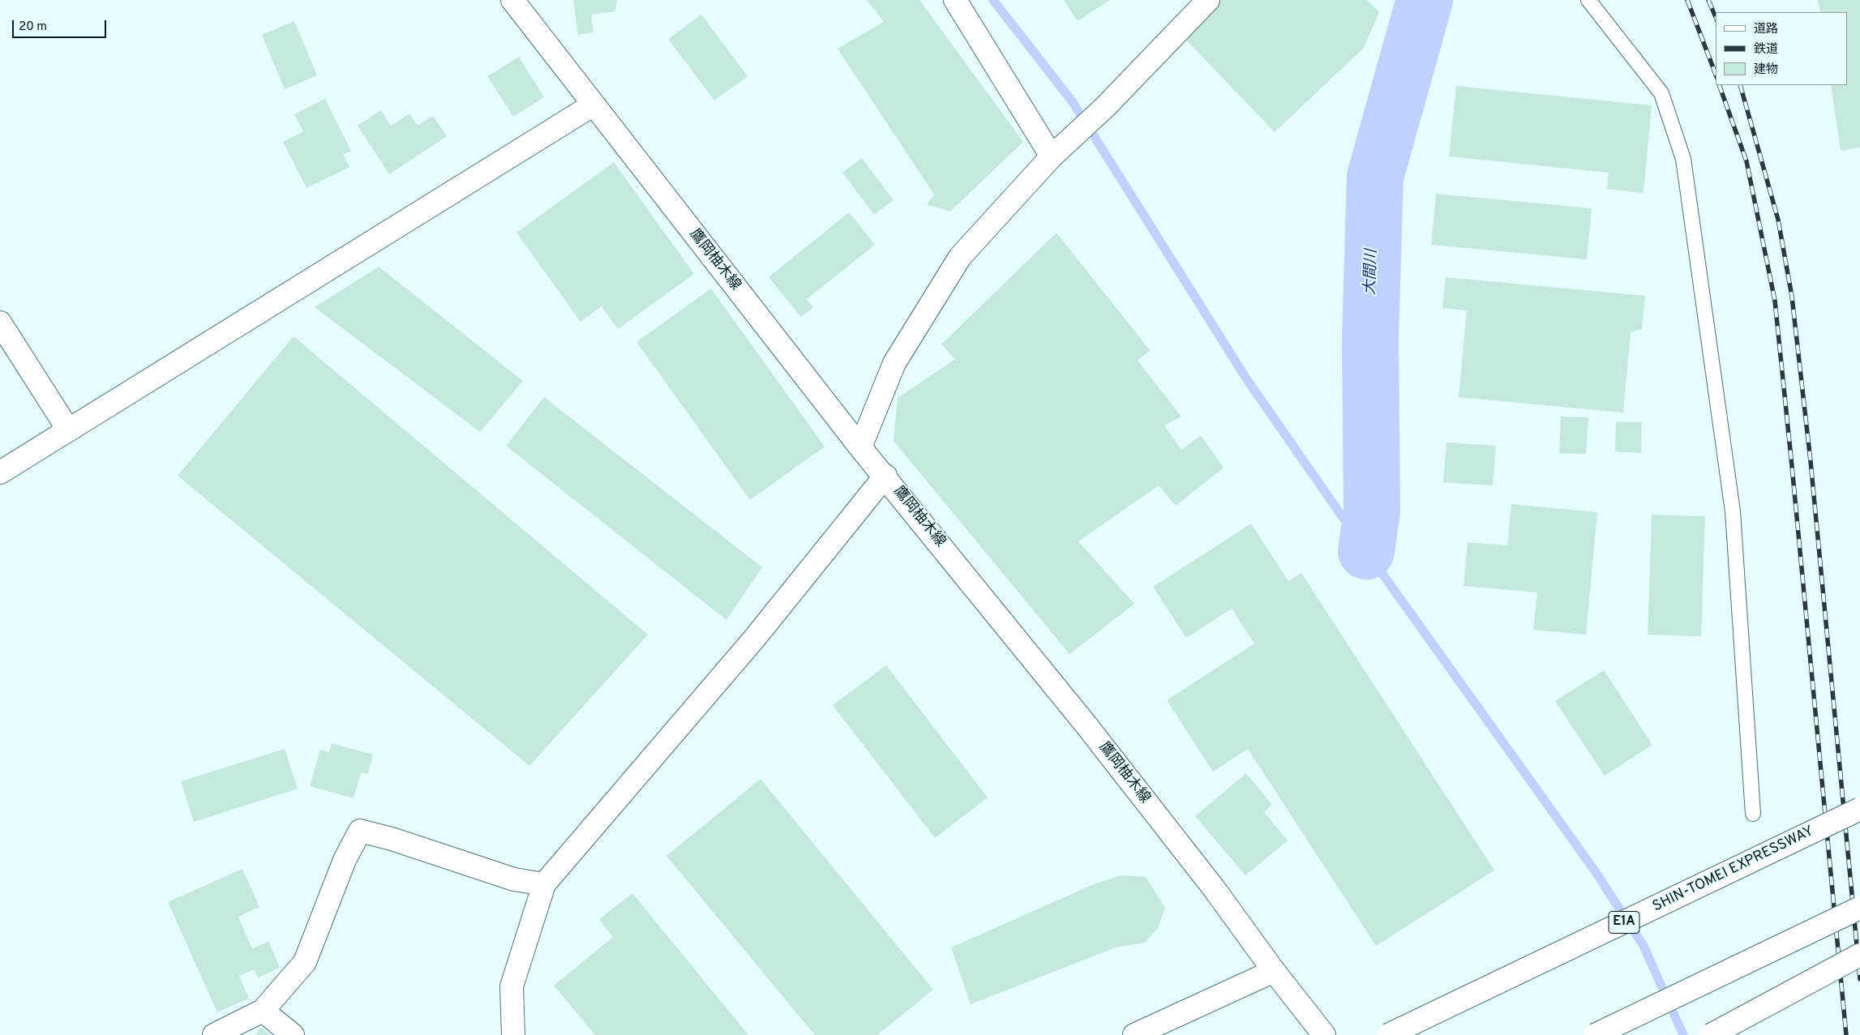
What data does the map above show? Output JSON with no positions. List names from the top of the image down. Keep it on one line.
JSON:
{"streets":{"main road":["鷹岡柚木線","SHIN-TOMEI EXPRESSWAY","E1A"]},"water":["大間川"],"legend":["道路","鉄道","建物"],"scale_bar":"20 m"}
